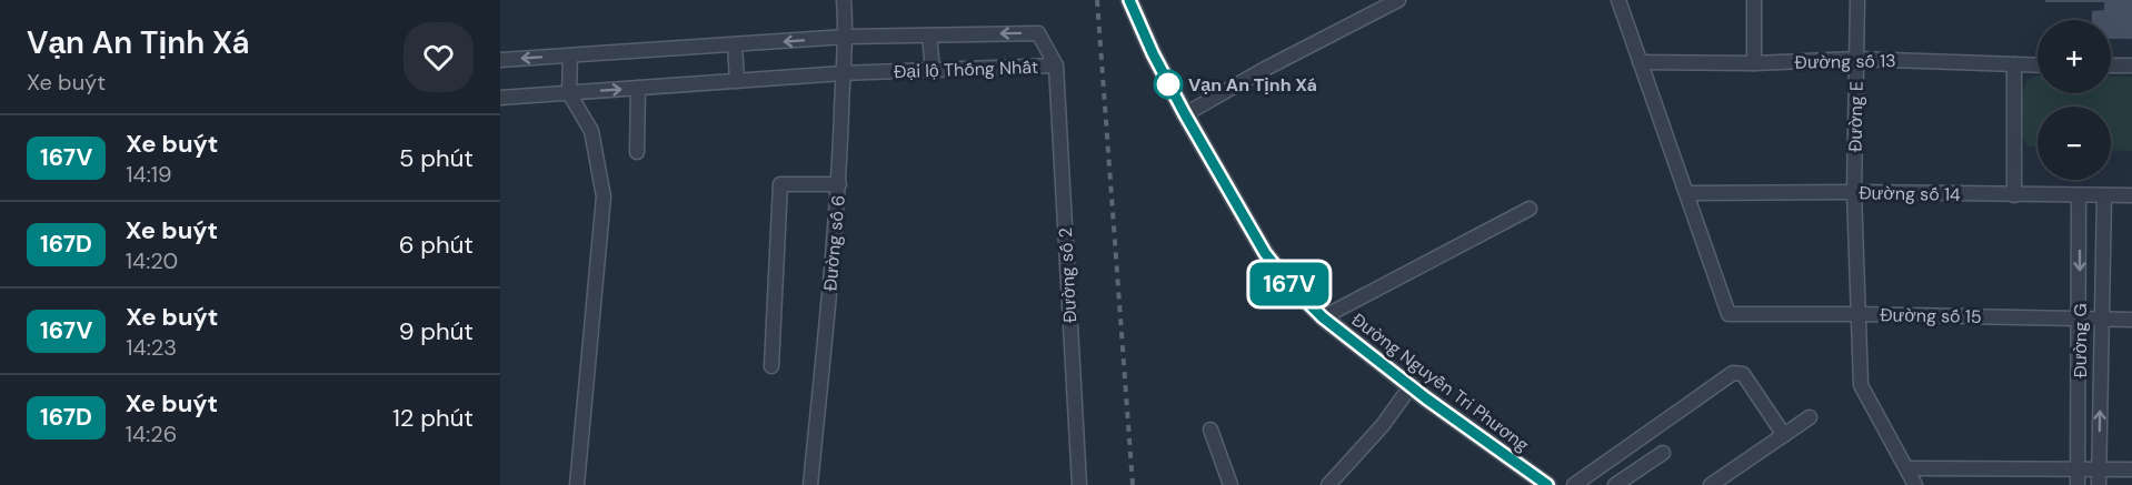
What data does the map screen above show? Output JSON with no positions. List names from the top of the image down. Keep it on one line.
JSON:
{"streets":{"main road":["Đường Nguyễn Tri Phương"],"street":["Đường số 13","Đại lộ Thống Nhất","Đường E","Đường số 14","Đường số 6","Đường số 2","Đường số 15","Đường G"]},"crossings":[["Đường số 13","Đường E"],["Đại lộ Thống Nhất","Đường số 6"],["Đại lộ Thống Nhất","Đường số 2"],["Đường E","Đường số 14"],["Đường E","Đường số 15"],["Đường số 14","Đường số 15"],["Đường số 14","Đường G"],["Đường số 15","Đường G"]],"places":["Vạn An Tịnh Xá"],"lines":["bus line 167V"],"page":{"heading":["Vạn An Tịnh Xá","Xe buýt"],"on_map":"167V","map_buttons":["+","−"],"list":[{"mark":"167V","name":"Xe buýt","note":"14:19","value":"5 phút"},{"mark":"167D","name":"Xe buýt","note":"14:20","value":"6 phút"},{"mark":"167V","name":"Xe buýt","note":"14:23","value":"9 phút"},{"mark":"167D","name":"Xe buýt","note":"14:26","value":"12 phút"}]}}
